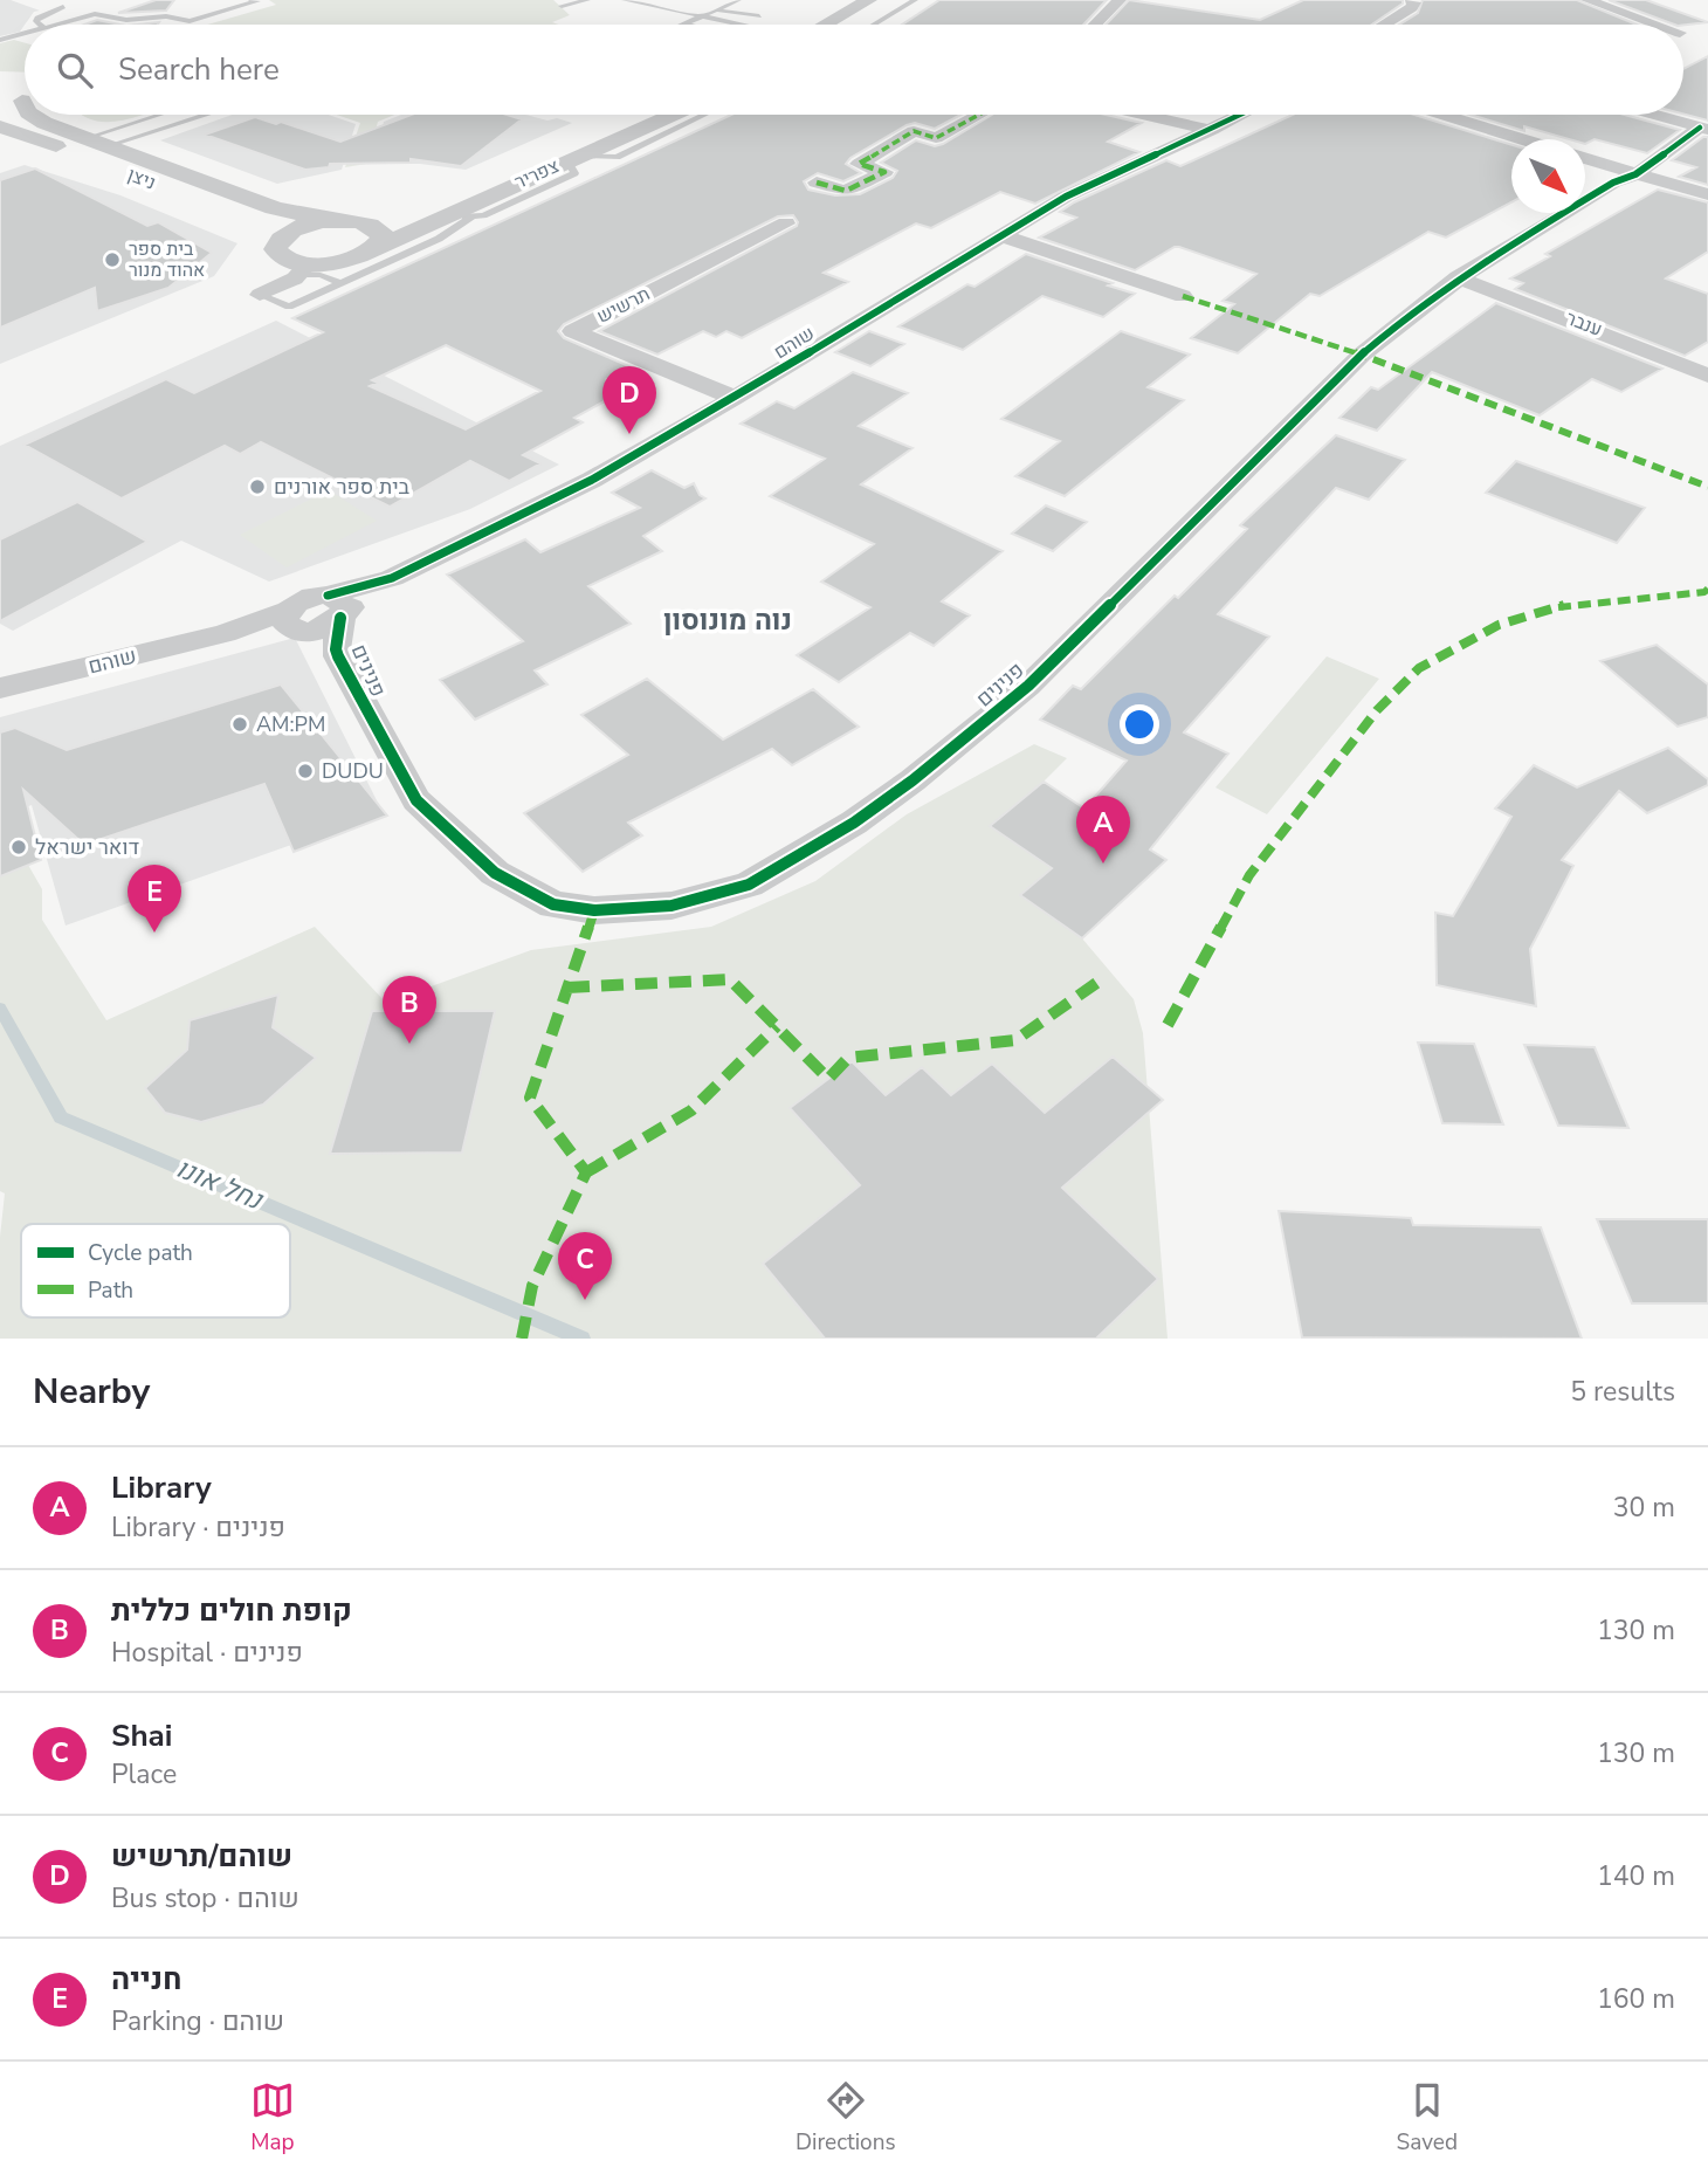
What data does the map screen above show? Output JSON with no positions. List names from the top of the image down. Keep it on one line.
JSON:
{"streets":{"street":["צפריר","ניצן","תרשיש","ענבר","שוהם","פנינים"]},"crossings":[["צפריר","ניצן"],["תרשיש","שוהם"],["ענבר","פנינים"],["שוהם","פנינים"]],"districts":["נוה מונוסון"],"water":["נחל אונו"],"places":["בית ספר אהוד מנור","בית ספר אורנים","AM:PM","DUDU","דואר ישראל"],"legend":["Cycle path","Path"],"north":"bottom right","page":{"search":"Search here","pins":["D","A","E","B","C"],"heading":["Nearby","5 results"],"list":[{"mark":"A","name":"Library","note":"Library · פנינים","value":"30 m"},{"mark":"B","name":"קופת חולים כללית","note":"Hospital · פנינים","value":"130 m"},{"mark":"C","name":"Shai","note":"Place","value":"130 m"},{"mark":"D","name":"שוהם/תרשיש","note":"Bus stop · שוהם","value":"140 m"},{"mark":"E","name":"חנייה","note":"Parking · שוהם","value":"160 m"}],"nav":["Map","Directions","Saved"]}}
